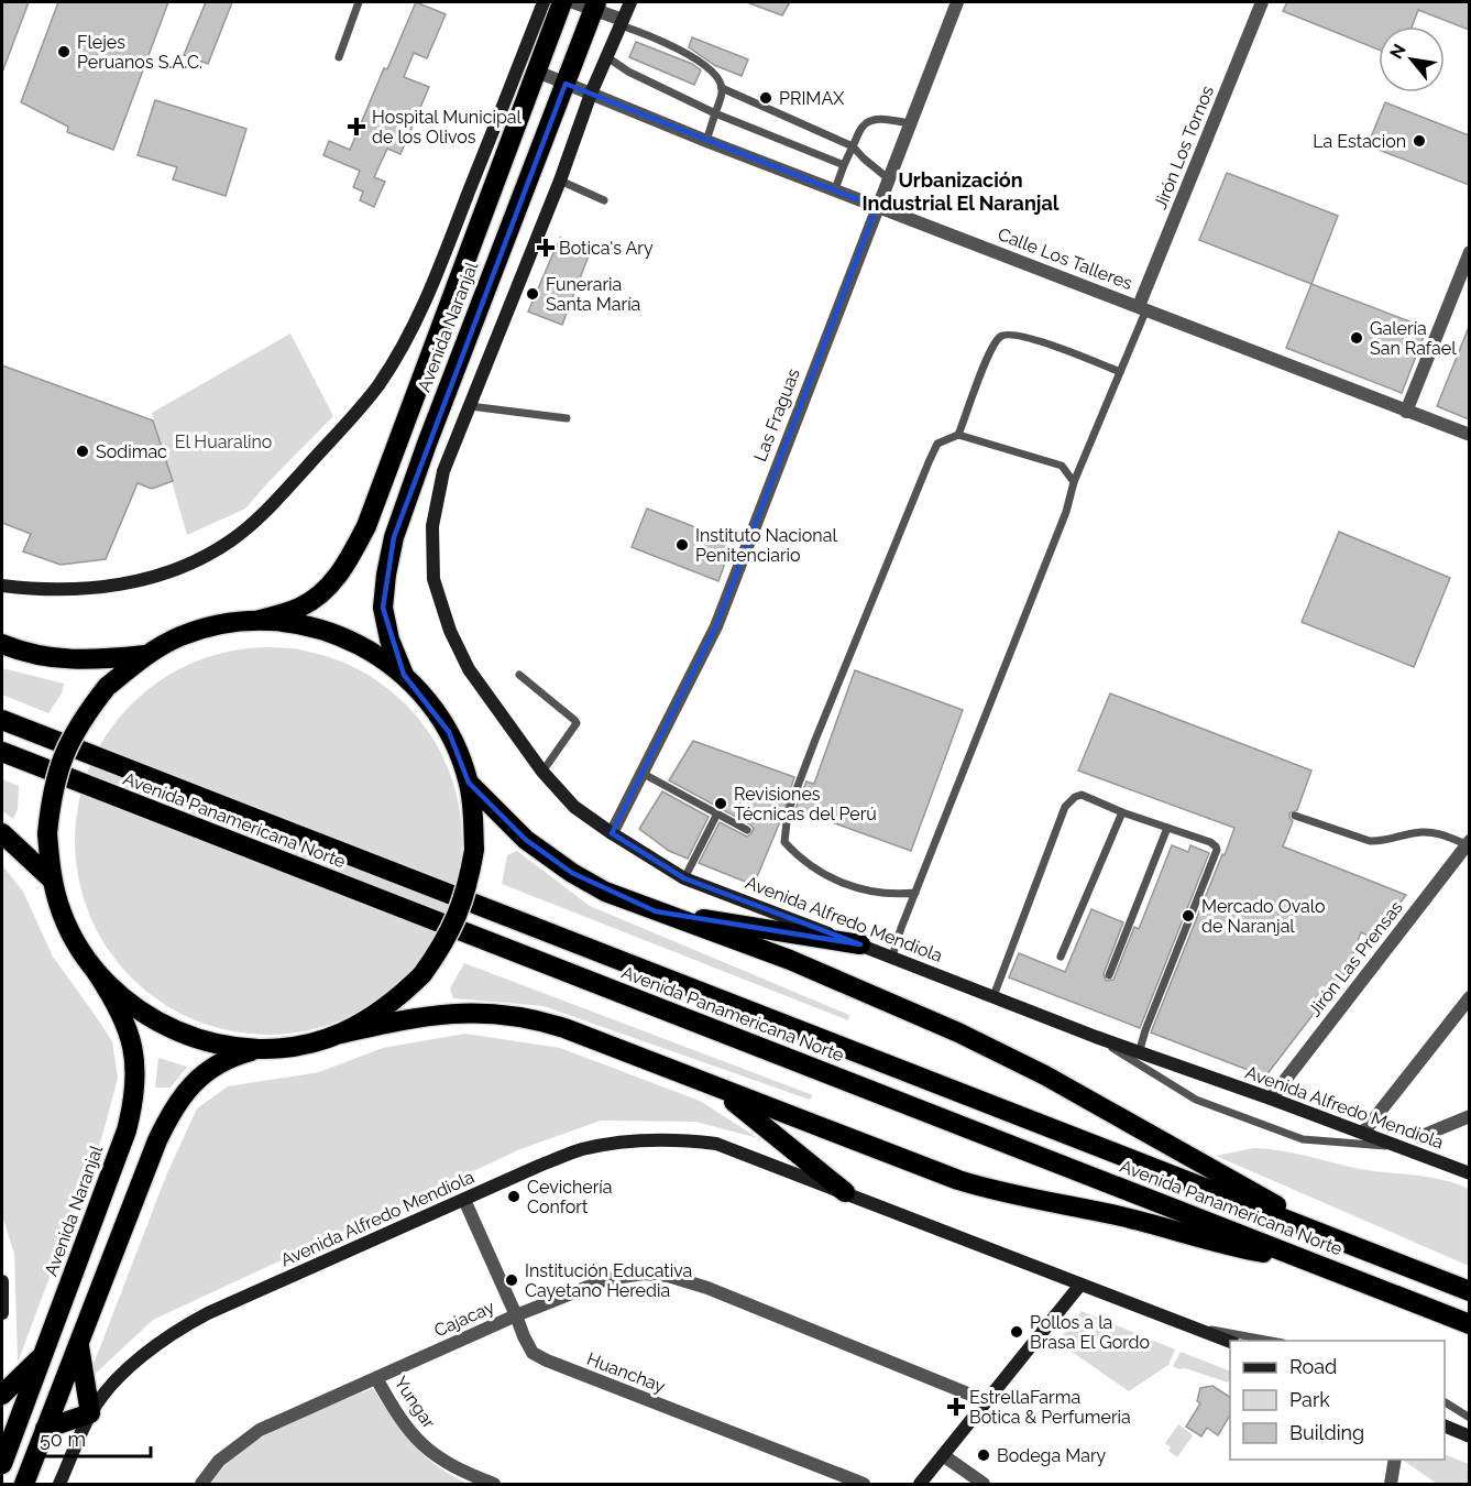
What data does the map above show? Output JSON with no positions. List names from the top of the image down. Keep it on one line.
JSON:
{"streets":{"highway":["Avenida Naranjal","Avenida Panamericana Norte"],"main road":["Avenida Alfredo Mendiola"],"street":["Jirón Los Tornos","Calle Los Talleres","Las Fraguas","Jirón Las Prensas","Cajacay","Huanchay","Yungar"]},"crossings":[["Jirón Los Tornos","Calle Los Talleres"],["Calle Los Talleres","Avenida Naranjal"],["Calle Los Talleres","Las Fraguas"],["Las Fraguas","Avenida Alfredo Mendiola"],["Avenida Alfredo Mendiola","Jirón Las Prensas"],["Avenida Alfredo Mendiola","Huanchay"],["Cajacay","Huanchay"],["Cajacay","Yungar"]],"districts":["Urbanización Industrial El Naranjal"],"parks":["El Huaralino"],"places":{"other":["Flejes Peruanos S.A.C.","PRIMAX","La Estacion","Funeraria Santa María","Galería San Rafael","Sodimac","Instituto Nacional Penitenciario","Revisiones Técnicas del Perú","Mercado Ovalo de Naranjal","Cevichería Confort","Institución Educativa Cayetano Heredia","Pollos a la Brasa El Gordo","Bodega Mary"],"health":["Hospìtal Municipal de los Olivos","Botica's Ary","EstrellaFarma Botica & Perfumeria"]},"legend":["Road","Park","Building"],"scale_bar":"50 m","north":"top left"}
